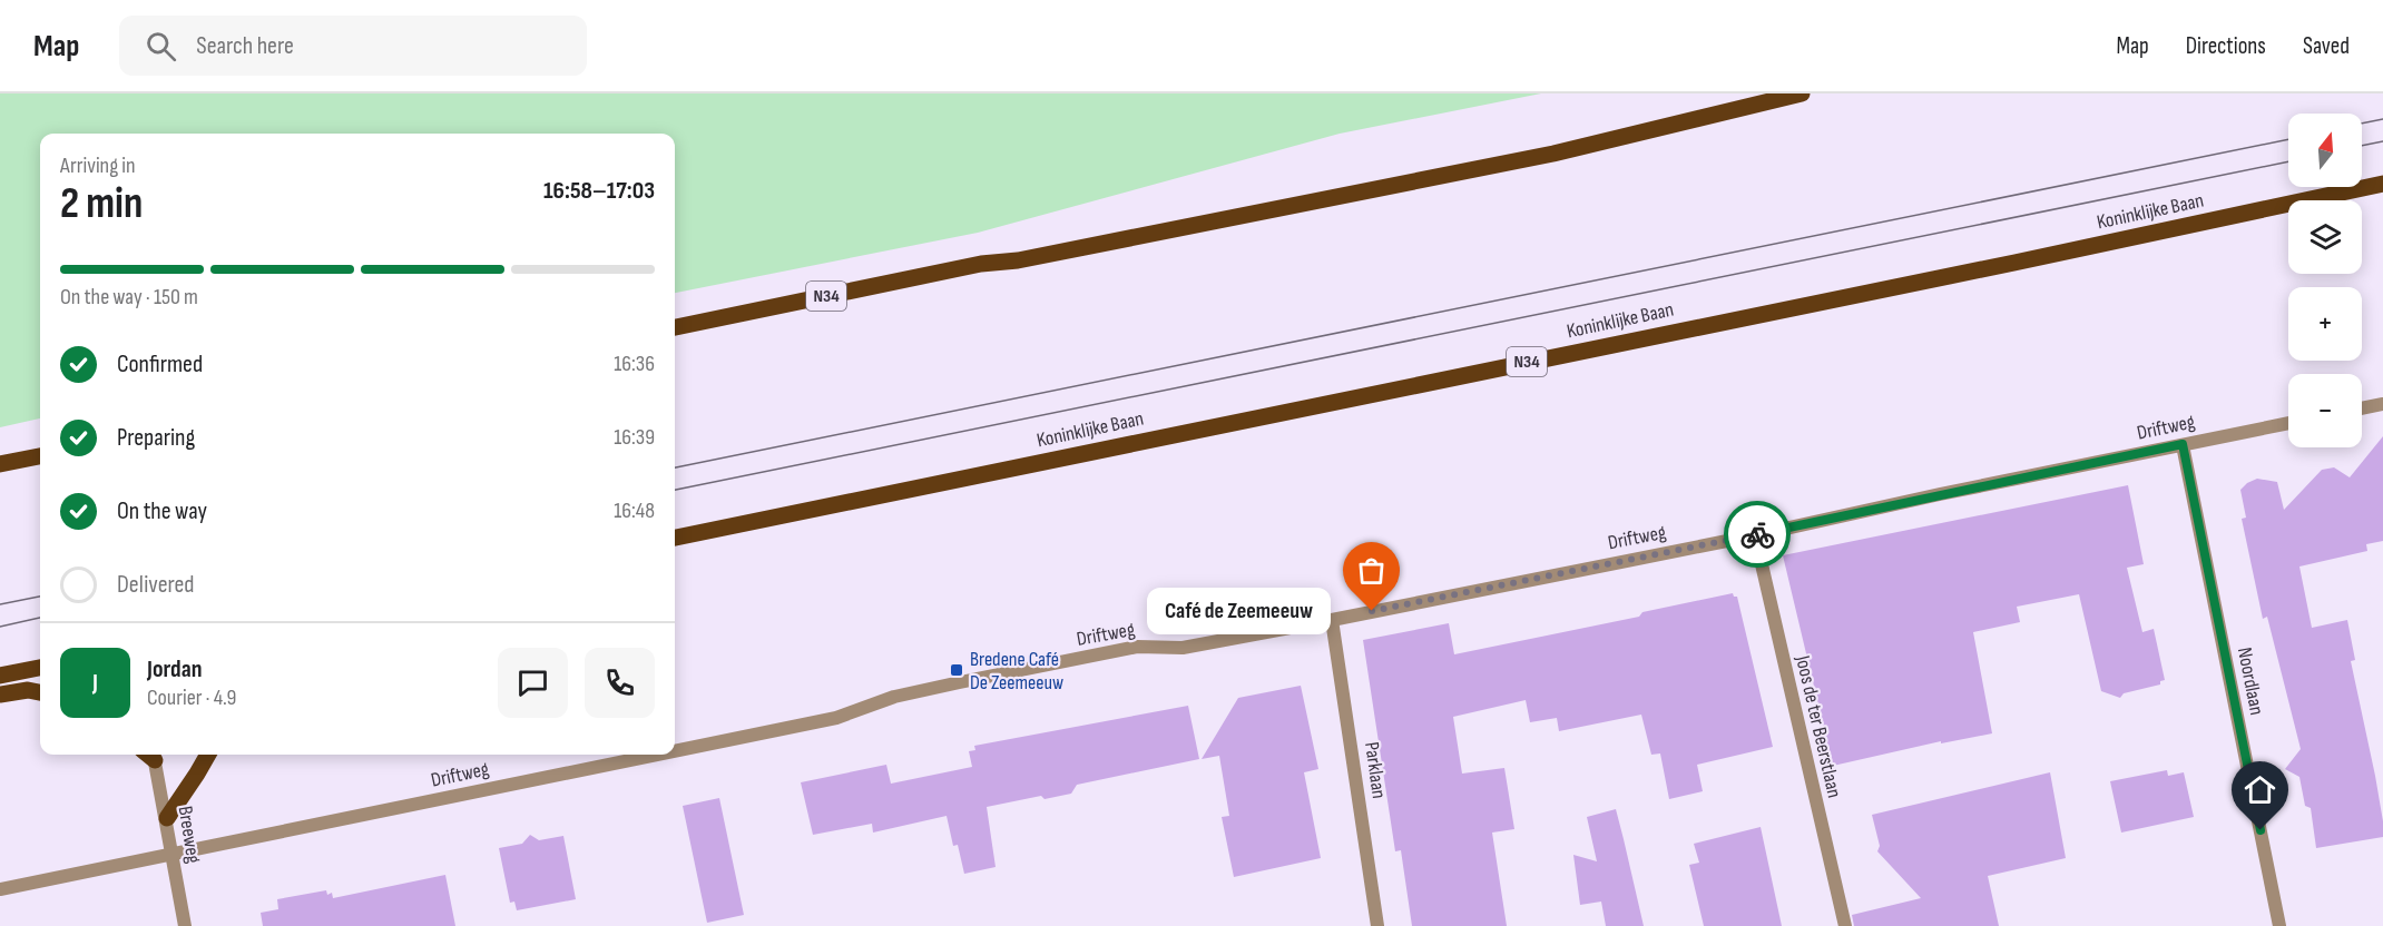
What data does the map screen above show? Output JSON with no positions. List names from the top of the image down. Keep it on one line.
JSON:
{"streets":{"main road":["Koninklijke Baan","N34"],"street":["Driftweg","Noordlaan","Joos de ter Beerstlaan","Parklaan","Breeweg"]},"crossings":[["Driftweg","Noordlaan"],["Driftweg","Joos de ter Beerstlaan"],["Driftweg","Parklaan"],["Driftweg","Breeweg"]],"places":{"other":["Café de Zeemeeuw"],"transit":["Bredene Café De Zeemeeuw"]},"north":"top","page":{"header":"Map","search":"Search here","nav":["Map","Directions","Saved"],"map_buttons":["+","−"],"heading":["2 min","Arriving in","16:58–17:03"],"panel":["Jordan","Courier · 4.9"],"bar":"On the way · 150 m","list":[["Confirmed","16:36"],["Preparing","16:39"],["On the way","16:48"],"Delivered"],"bubble":"Café de Zeemeeuw","round":"J"}}
